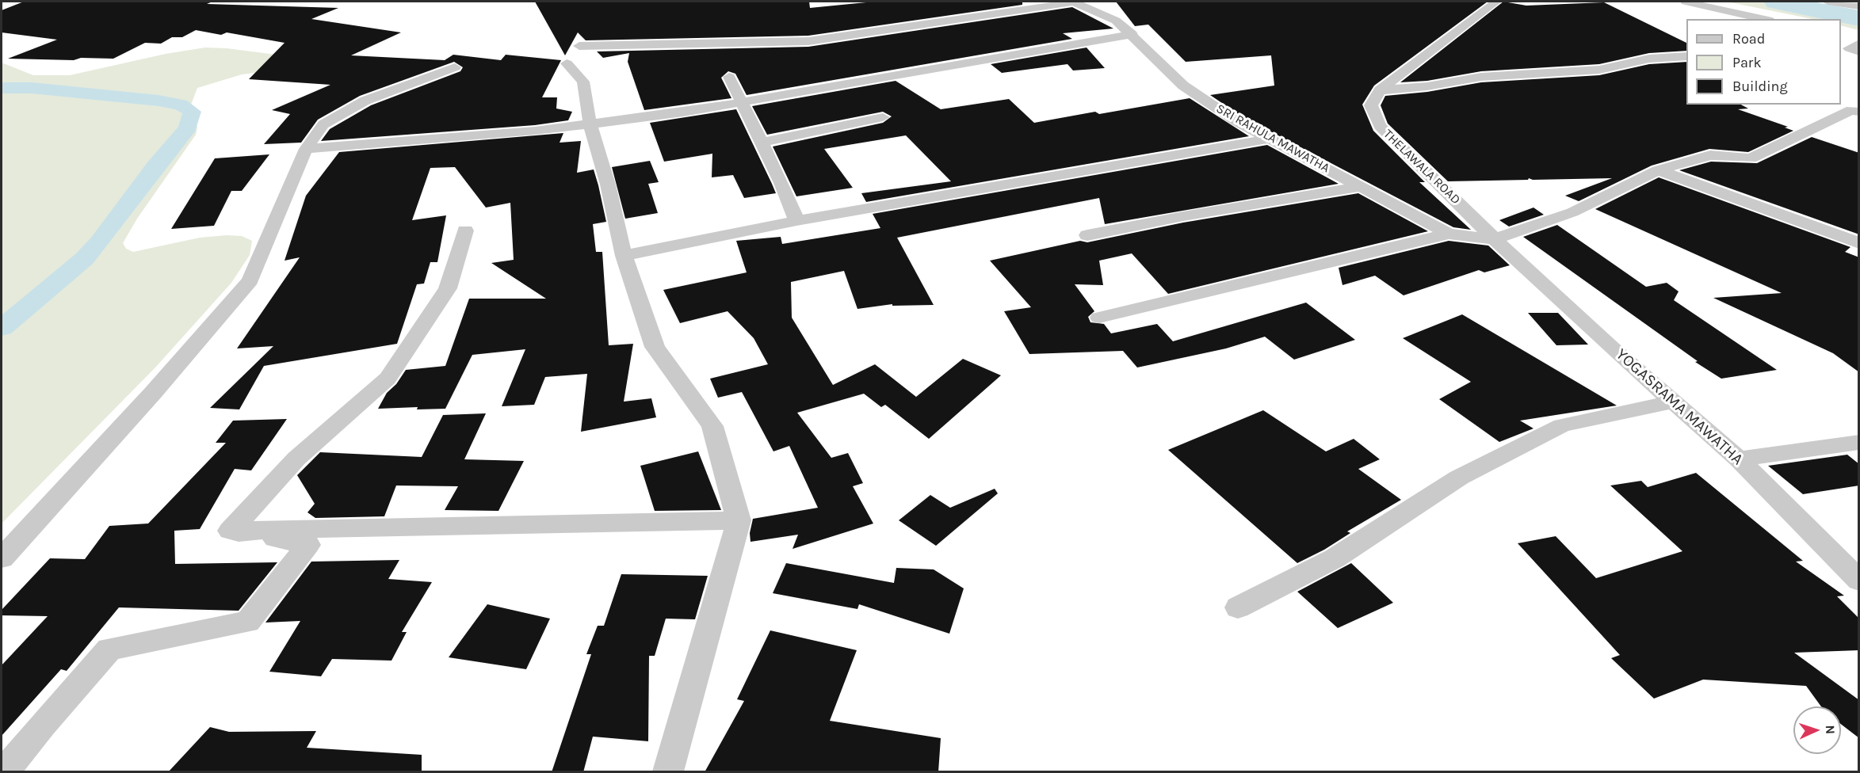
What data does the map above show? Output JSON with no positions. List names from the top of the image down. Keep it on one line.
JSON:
{"streets":{"street":["SRI RAHULA MAWATHA","THELAWALA ROAD","YOGASRAMA MAWATHA"]},"crossings":[["SRI RAHULA MAWATHA","THELAWALA ROAD"],["SRI RAHULA MAWATHA","YOGASRAMA MAWATHA"],["THELAWALA ROAD","YOGASRAMA MAWATHA"]],"legend":["Road","Park","Building"],"north":"right"}
